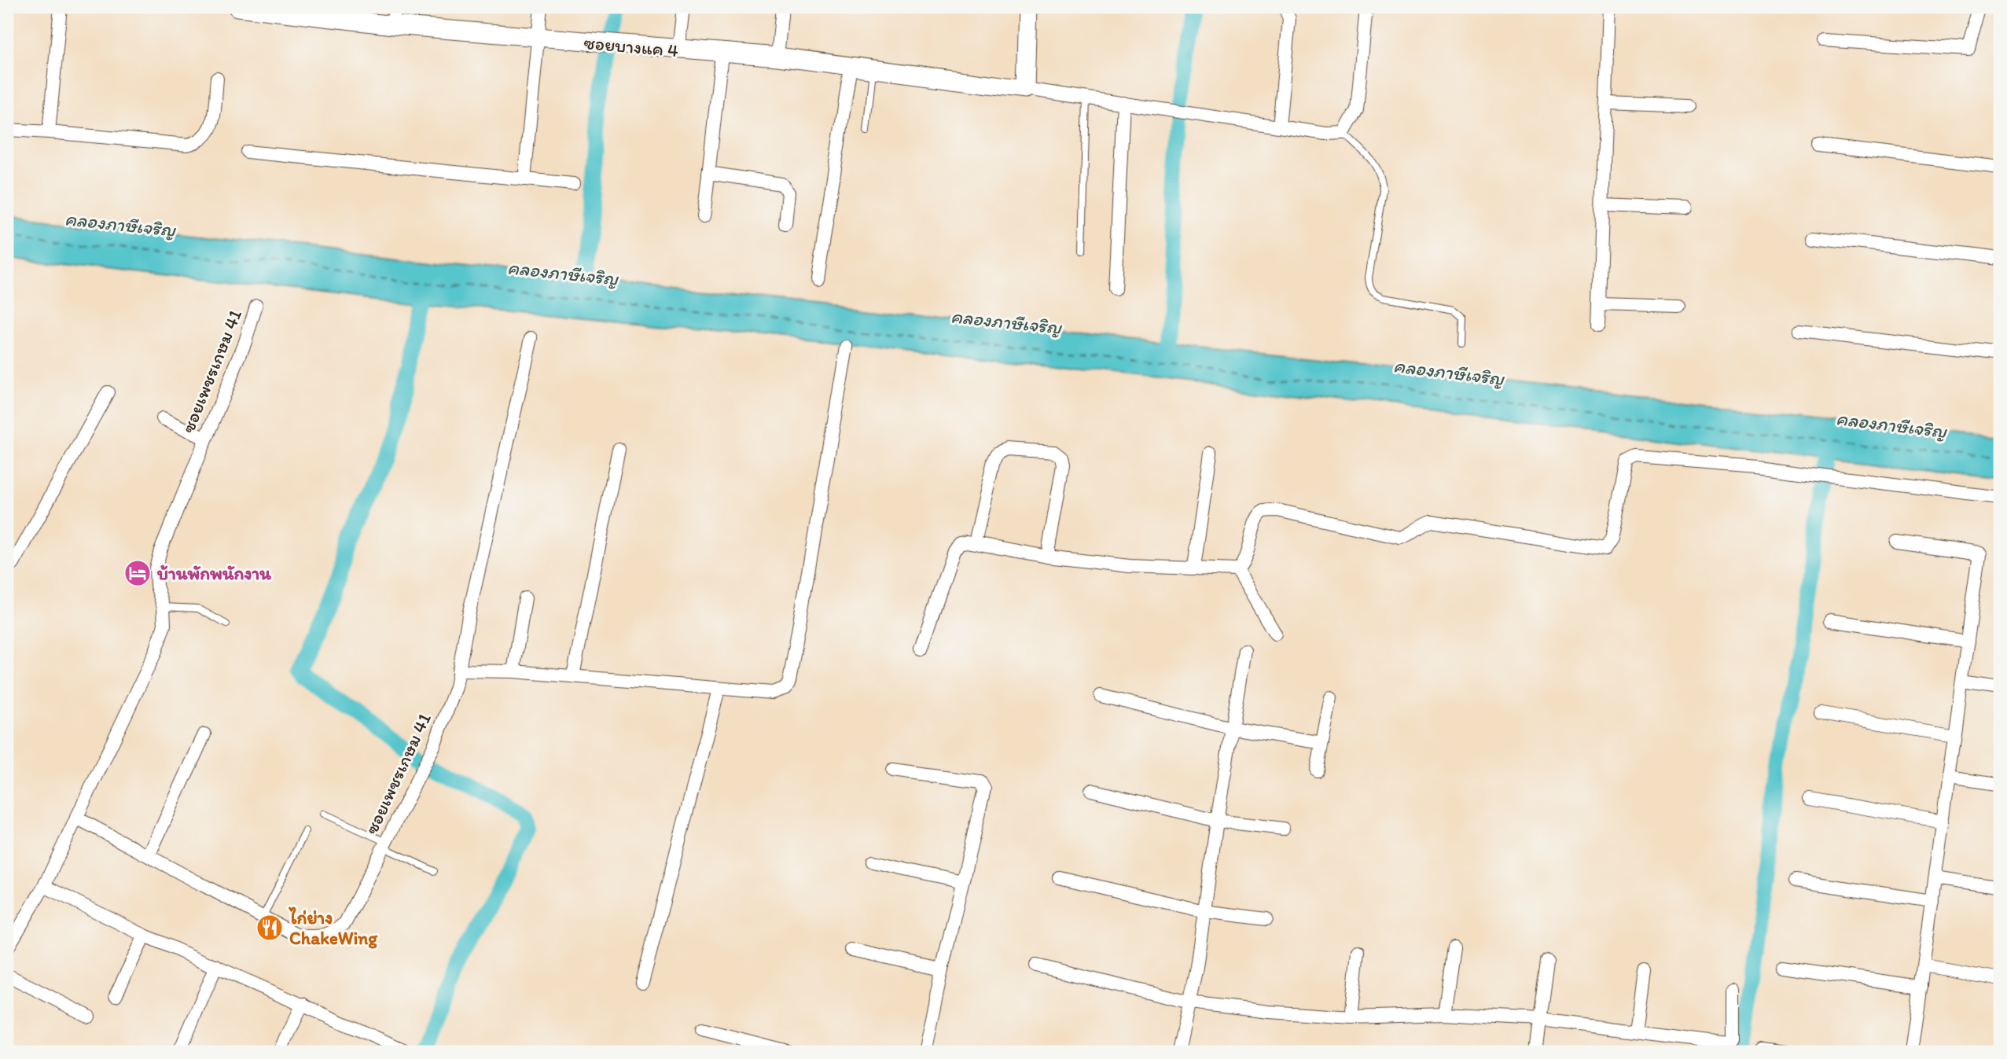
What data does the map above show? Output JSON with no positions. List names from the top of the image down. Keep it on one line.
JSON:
{"streets":{"street":["ซอยบางแค 4","ซอยเพชรเกษม 41"]},"water":["คลองภาษีเจริญ"],"places":{"hotel":["บ้านพักพนักงาน"],"restaurant":["ไก่ย่าง ChakeWing"]}}
